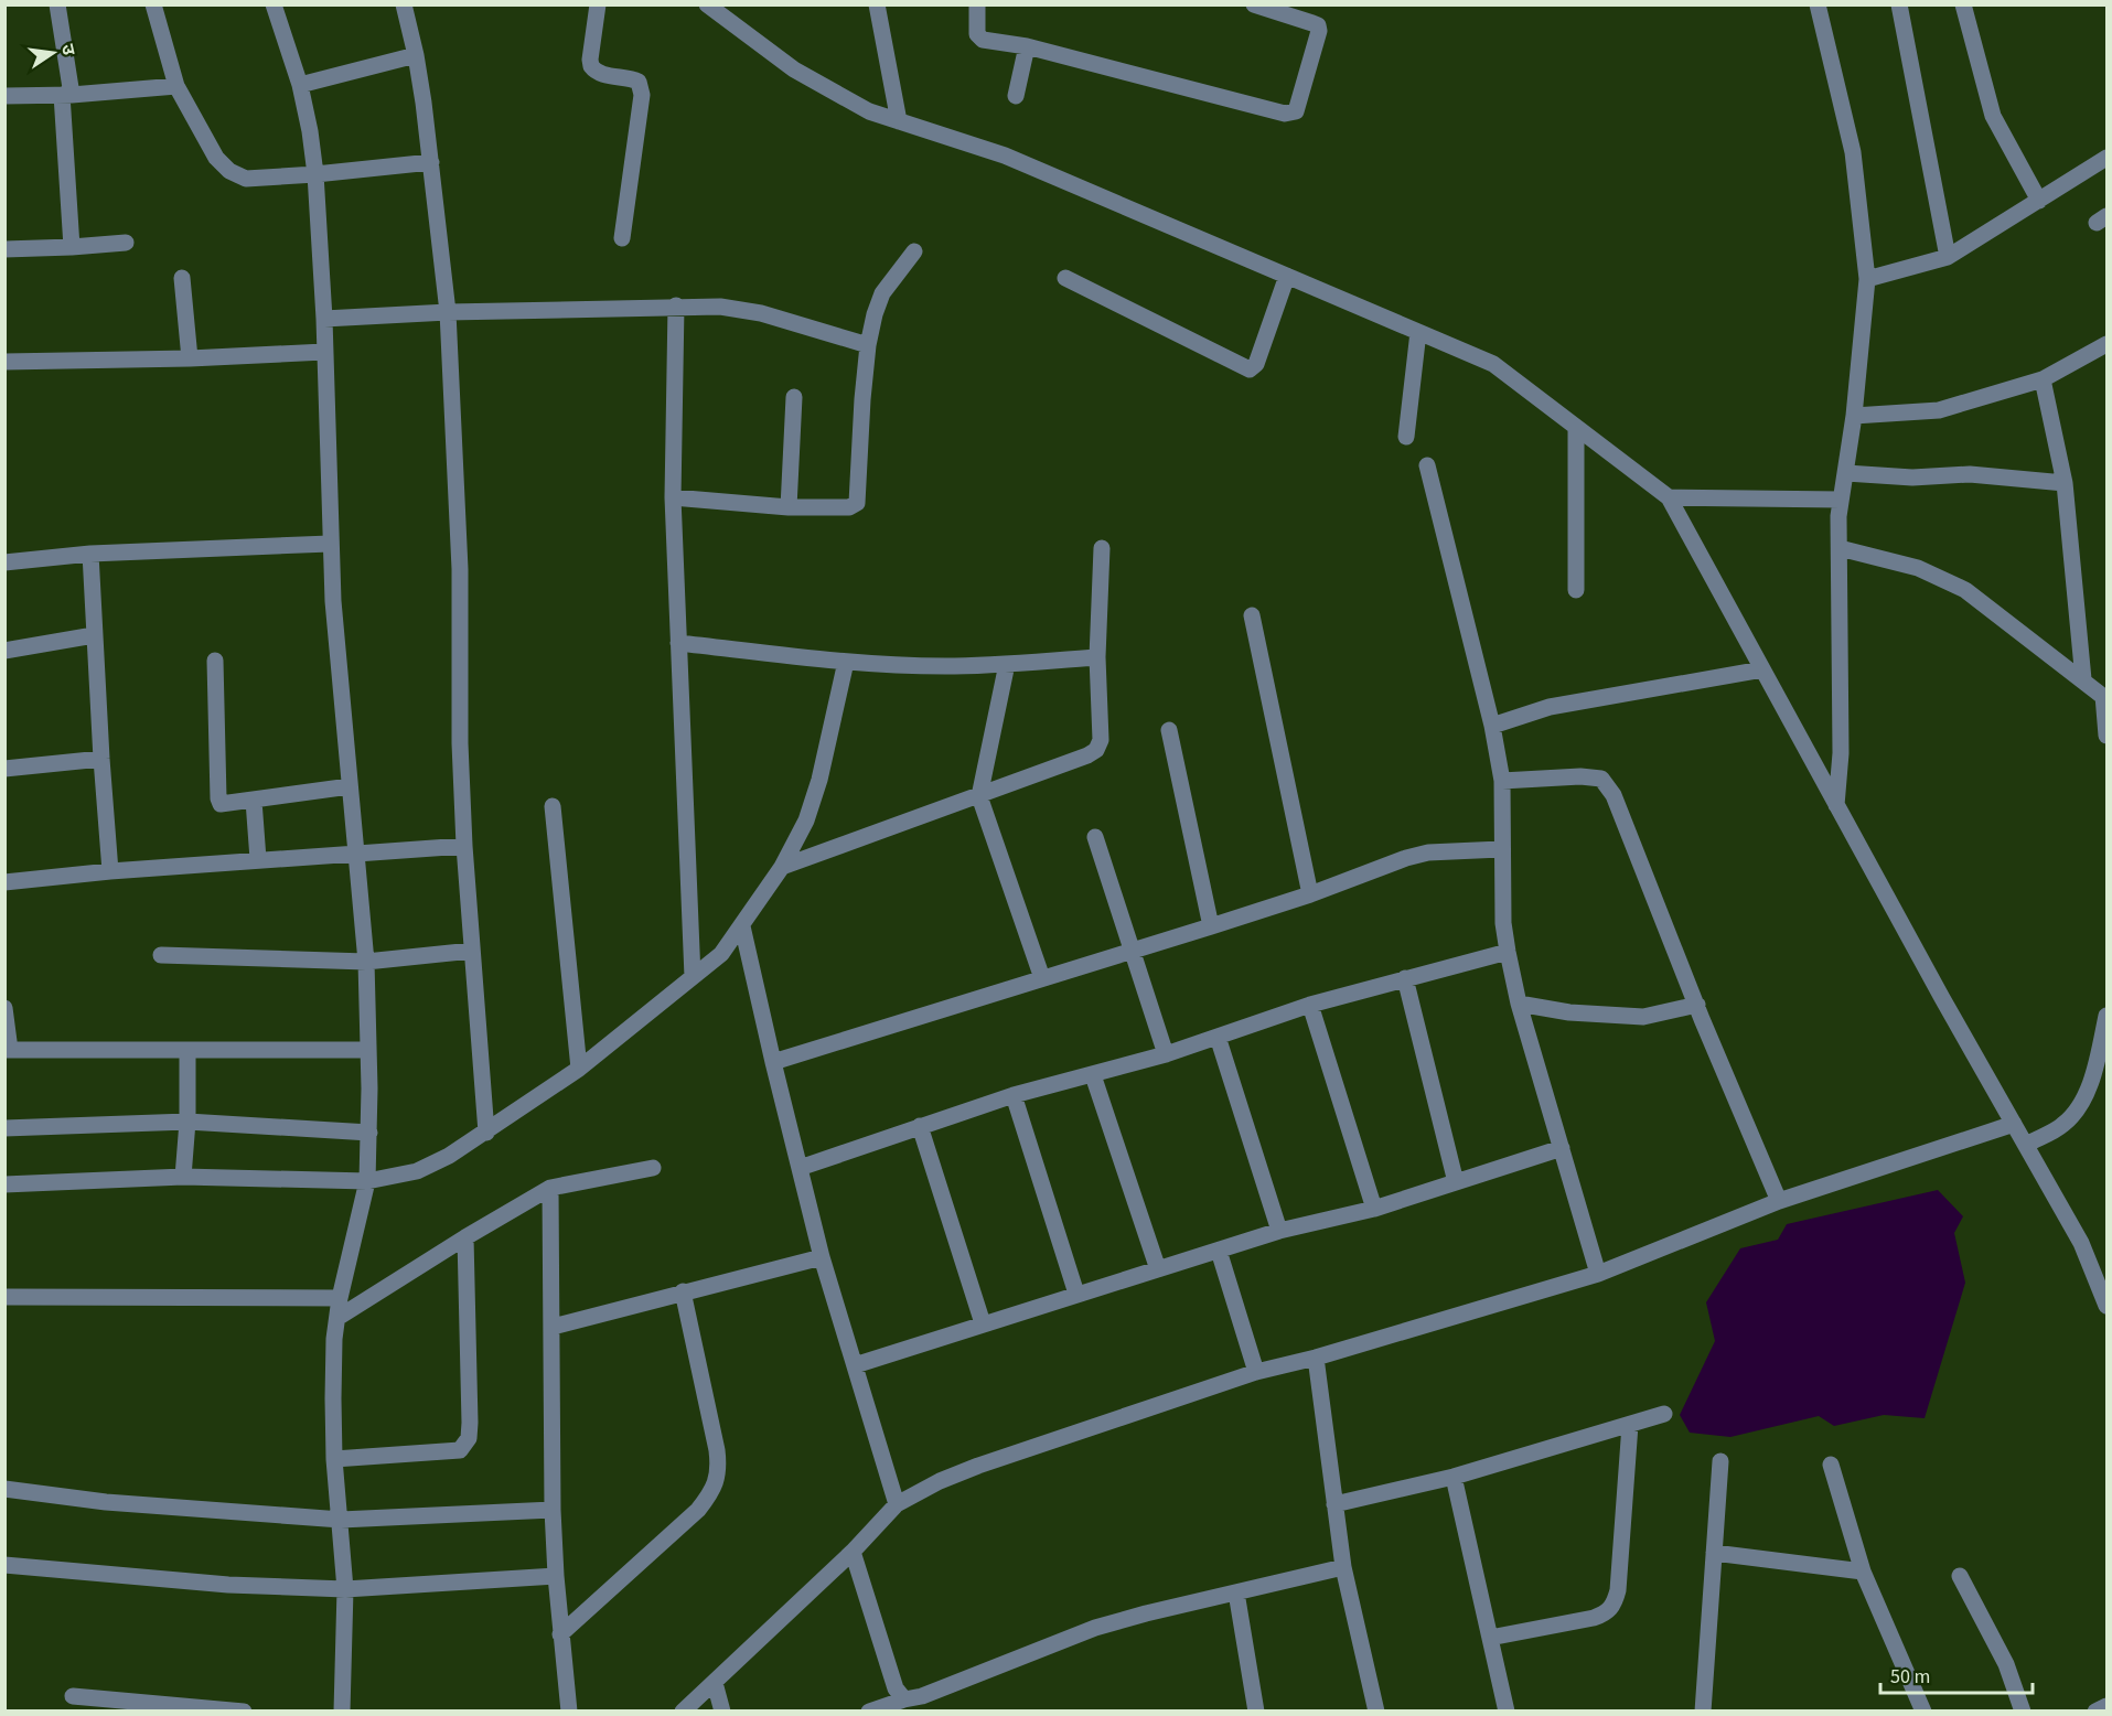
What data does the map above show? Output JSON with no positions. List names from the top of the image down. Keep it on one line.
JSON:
{"scale_bar":"50 m","north":"right"}
